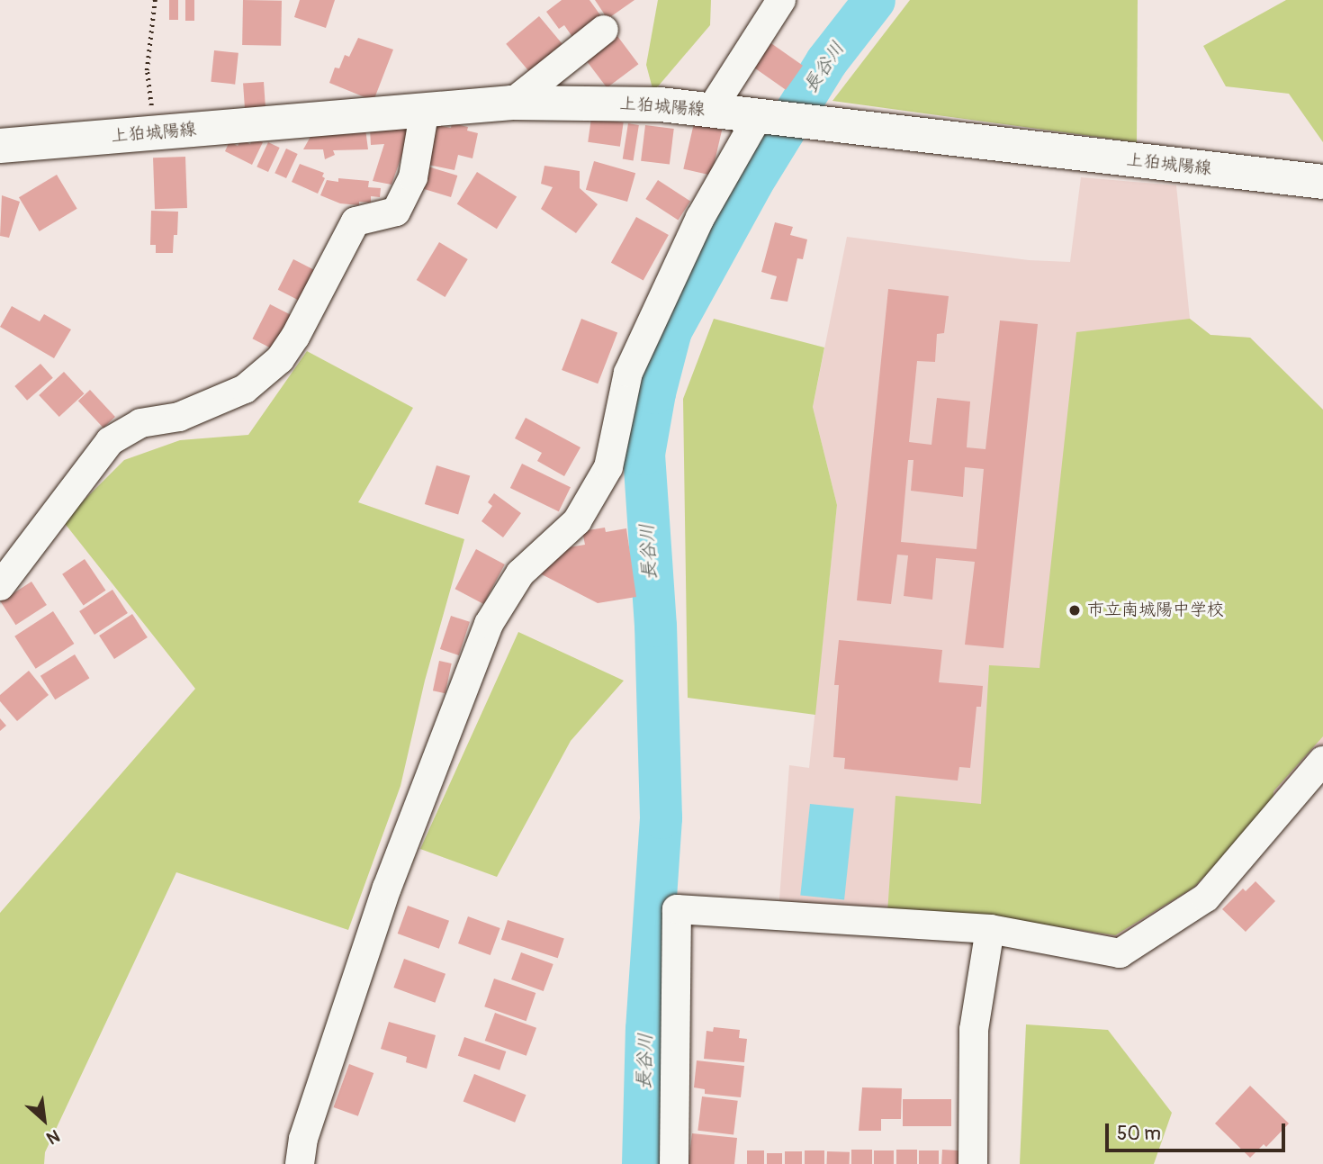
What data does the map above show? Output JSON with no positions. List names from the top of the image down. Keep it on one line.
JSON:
{"streets":{"main road":["上狛城陽線"]},"water":["長谷川"],"places":["市立南城陽中学校"],"scale_bar":"50 m","north":"bottom right"}
